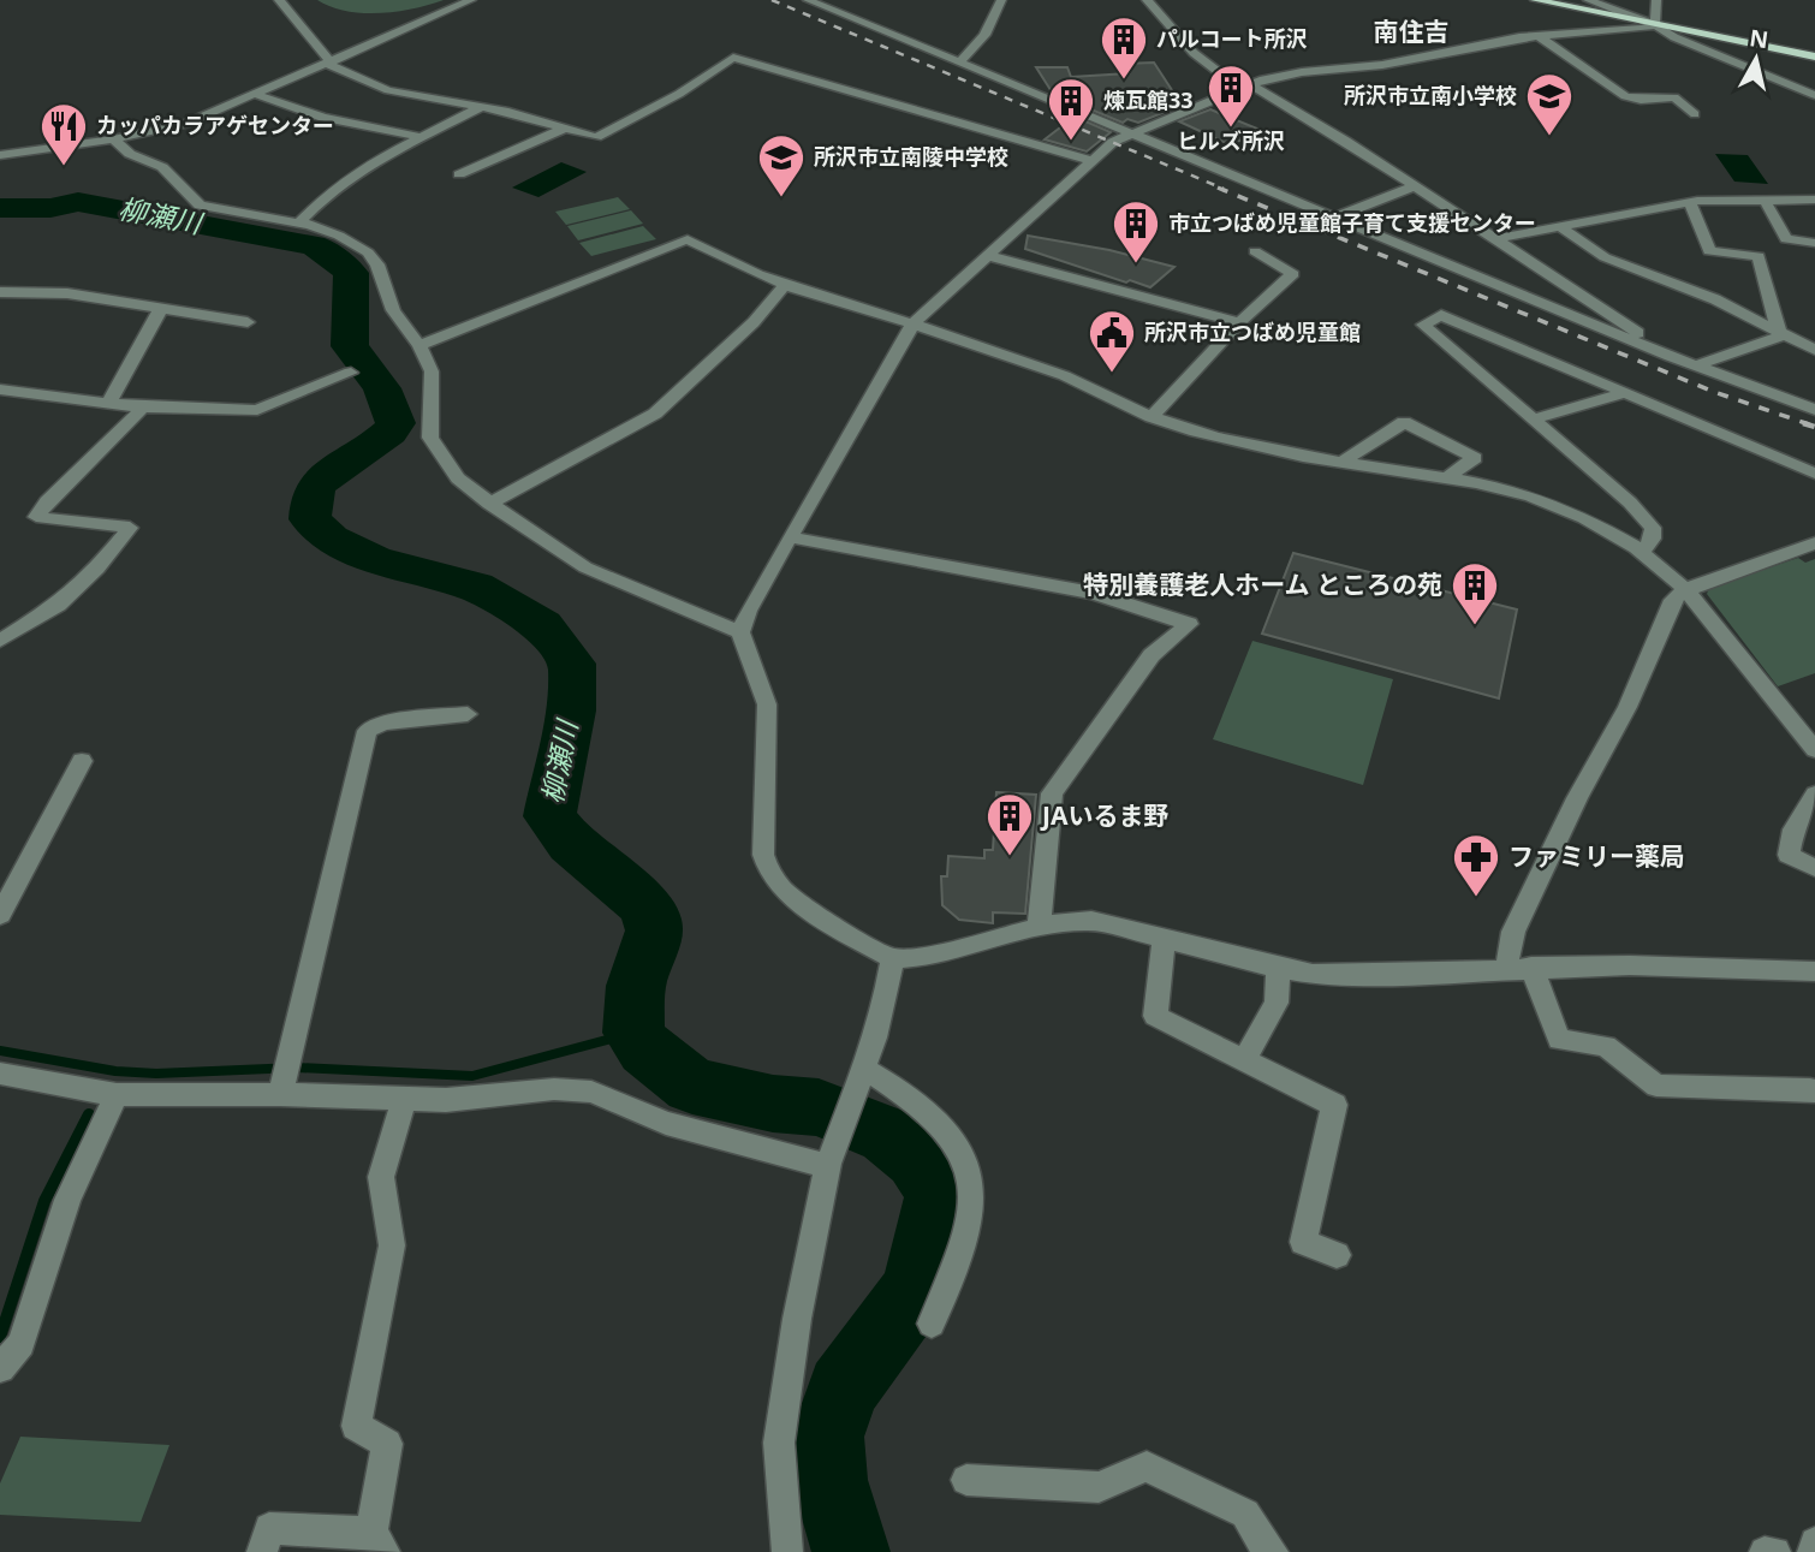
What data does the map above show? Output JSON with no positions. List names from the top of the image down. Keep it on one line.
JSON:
{"districts":["南住吉"],"water":["柳瀬川"],"places":{"building":["パルコート所沢","ヒルズ所沢","煉瓦館33","市立つばめ児童館子育て支援センター","特別養護老人ホーム ところの苑","JAいるま野"],"school or university":["所沢市立南小学校","所沢市立南陵中学校"],"restaurant":["カッパカラアゲセンター"],"public building":["所沢市立つばめ児童館"],"pharmacy":["ファミリー薬局"]},"north":"top"}
